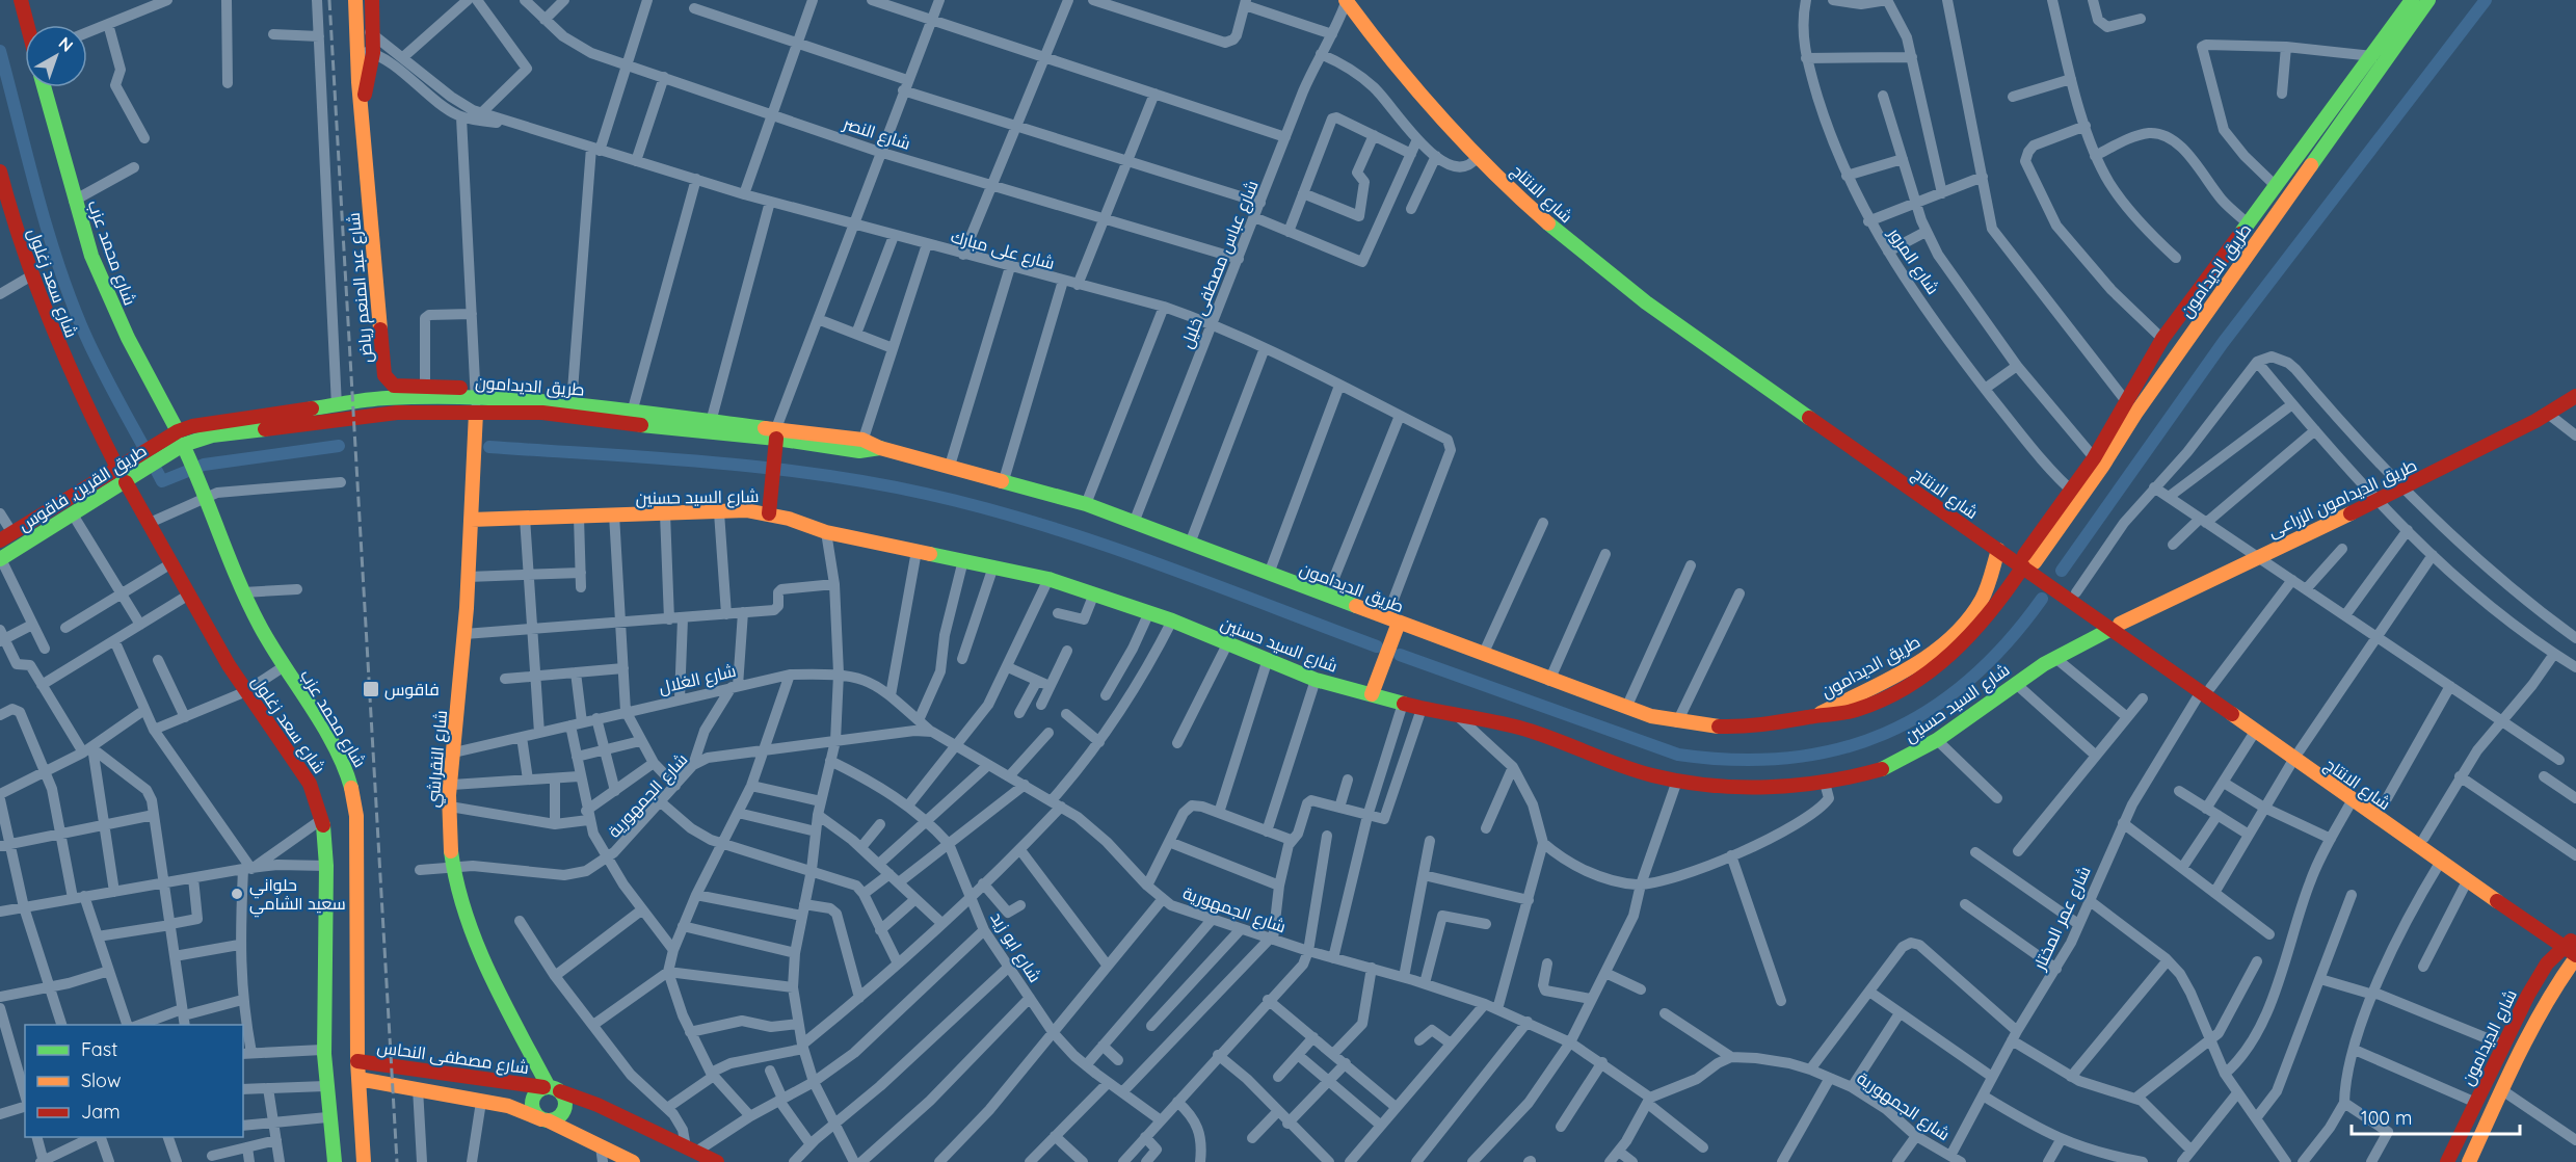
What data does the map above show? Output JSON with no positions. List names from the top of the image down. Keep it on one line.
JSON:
{"streets":{"main road":["شارع الانتاج","شارع محمد عزب","طريق الديدامون","شارع سعد زغلول","شارع عبد المنعم رياض","طريق القرين, فاقوس","شارع السيد حسنين","طريق الديدامون الزراعى","شارع النقراشي","شارع الديدامون","شارع مصطفى النحاس"],"street":["شارع النصر","شارع على مبارك","شارع المرور","شارع عباس مصطفى خليل","شارع الغلال","شارع الجمهورية","شارع عمر المختار","شارع ابو زيد"]},"crossings":[["شارع النصر","شارع عباس مصطفى خليل"],["شارع الانتاج","شارع عباس مصطفى خليل"],["شارع الانتاج","طريق الديدامون"],["شارع الانتاج","شارع السيد حسنين"],["شارع الانتاج","طريق الديدامون الزراعى"],["شارع الانتاج","شارع عمر المختار"],["شارع الانتاج","شارع الديدامون"],["شارع على مبارك","شارع عباس مصطفى خليل"],["شارع على مبارك","طريق الديدامون"],["شارع محمد عزب","طريق الديدامون"],["شارع محمد عزب","طريق القرين, فاقوس"],["شارع محمد عزب","شارع مصطفى النحاس"],["شارع المرور","طريق الديدامون"],["شارع عباس مصطفى خليل","طريق الديدامون"],["طريق الديدامون","شارع عبد المنعم رياض"],["طريق الديدامون","طريق القرين, فاقوس"],["طريق الديدامون","شارع النقراشي"],["شارع سعد زغلول","طريق القرين, فاقوس"],["شارع عبد المنعم رياض","شارع النقراشي"],["شارع السيد حسنين","طريق الديدامون الزراعى"],["شارع السيد حسنين","شارع النقراشي"],["شارع الغلال","شارع النقراشي"],["شارع الغلال","شارع الجمهورية"],["شارع النقراشي","شارع الجمهورية"],["شارع النقراشي","شارع مصطفى النحاس"],["شارع الجمهورية","شارع عمر المختار"]],"places":{"transit":["فاقوس"],"other":["حلواني سعيد الشامي"]},"legend":["Fast","Slow","Jam"],"scale_bar":"100 m","north":"top right"}
